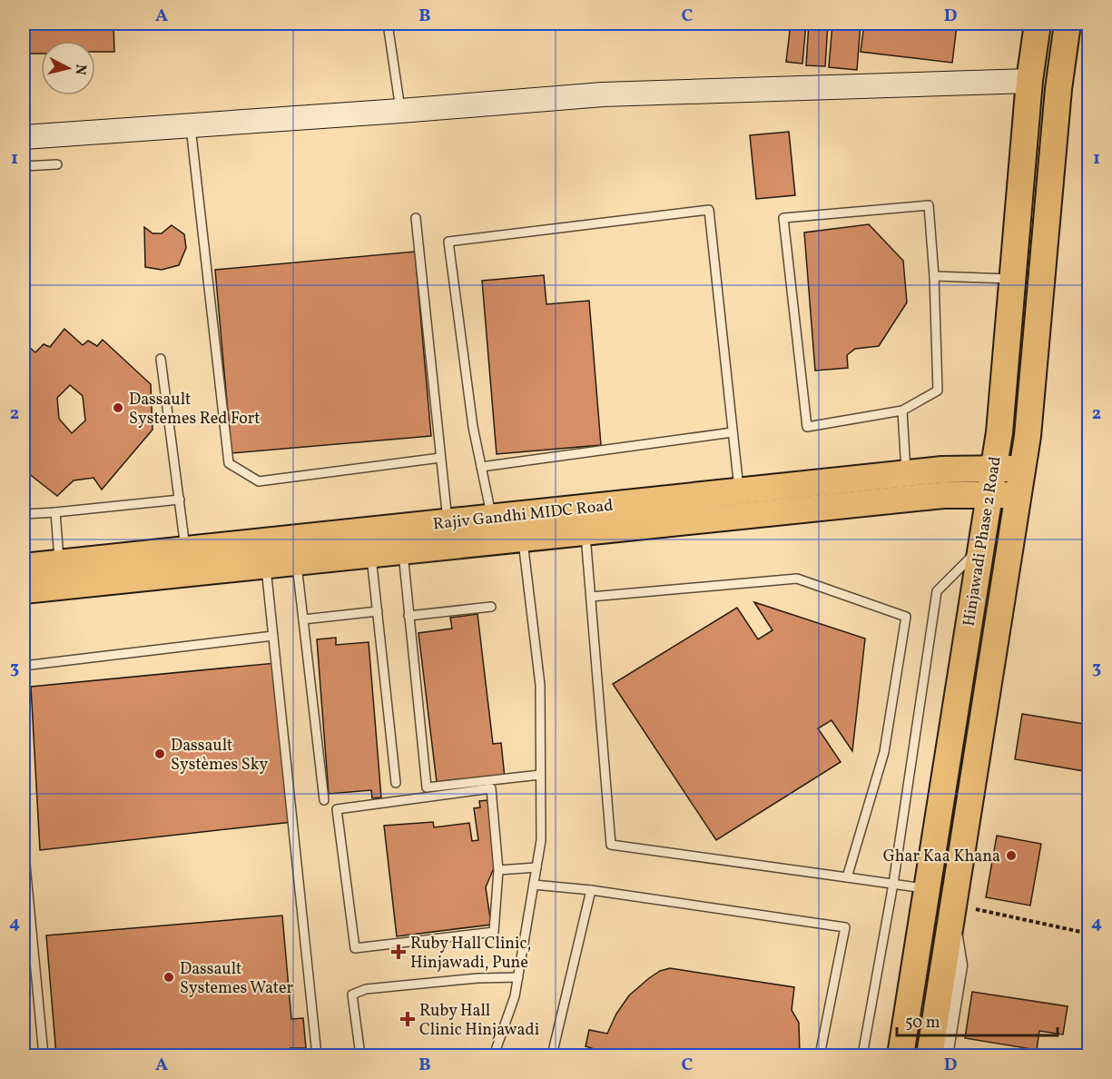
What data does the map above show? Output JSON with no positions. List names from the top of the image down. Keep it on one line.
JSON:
{"streets":{"main road":["Rajiv Gandhi MIDC Road","Hinjawadi Phase 2 Road"]},"crossings":[["Rajiv Gandhi MIDC Road","Hinjawadi Phase 2 Road"]],"places":{"other":["Dassault Systemes Red Fort","Dassault Systèmes Sky","Ghar Kaa Khana","Dassault Systemes Water"],"health":["Ruby Hall Clinic, Hinjawadi, Pune","Ruby Hall Clinic Hinjawadi"]},"scale_bar":"50 m","north":"right","grid":{"columns":["A","B","C","D"],"rows":["1","2","3","4"]}}
